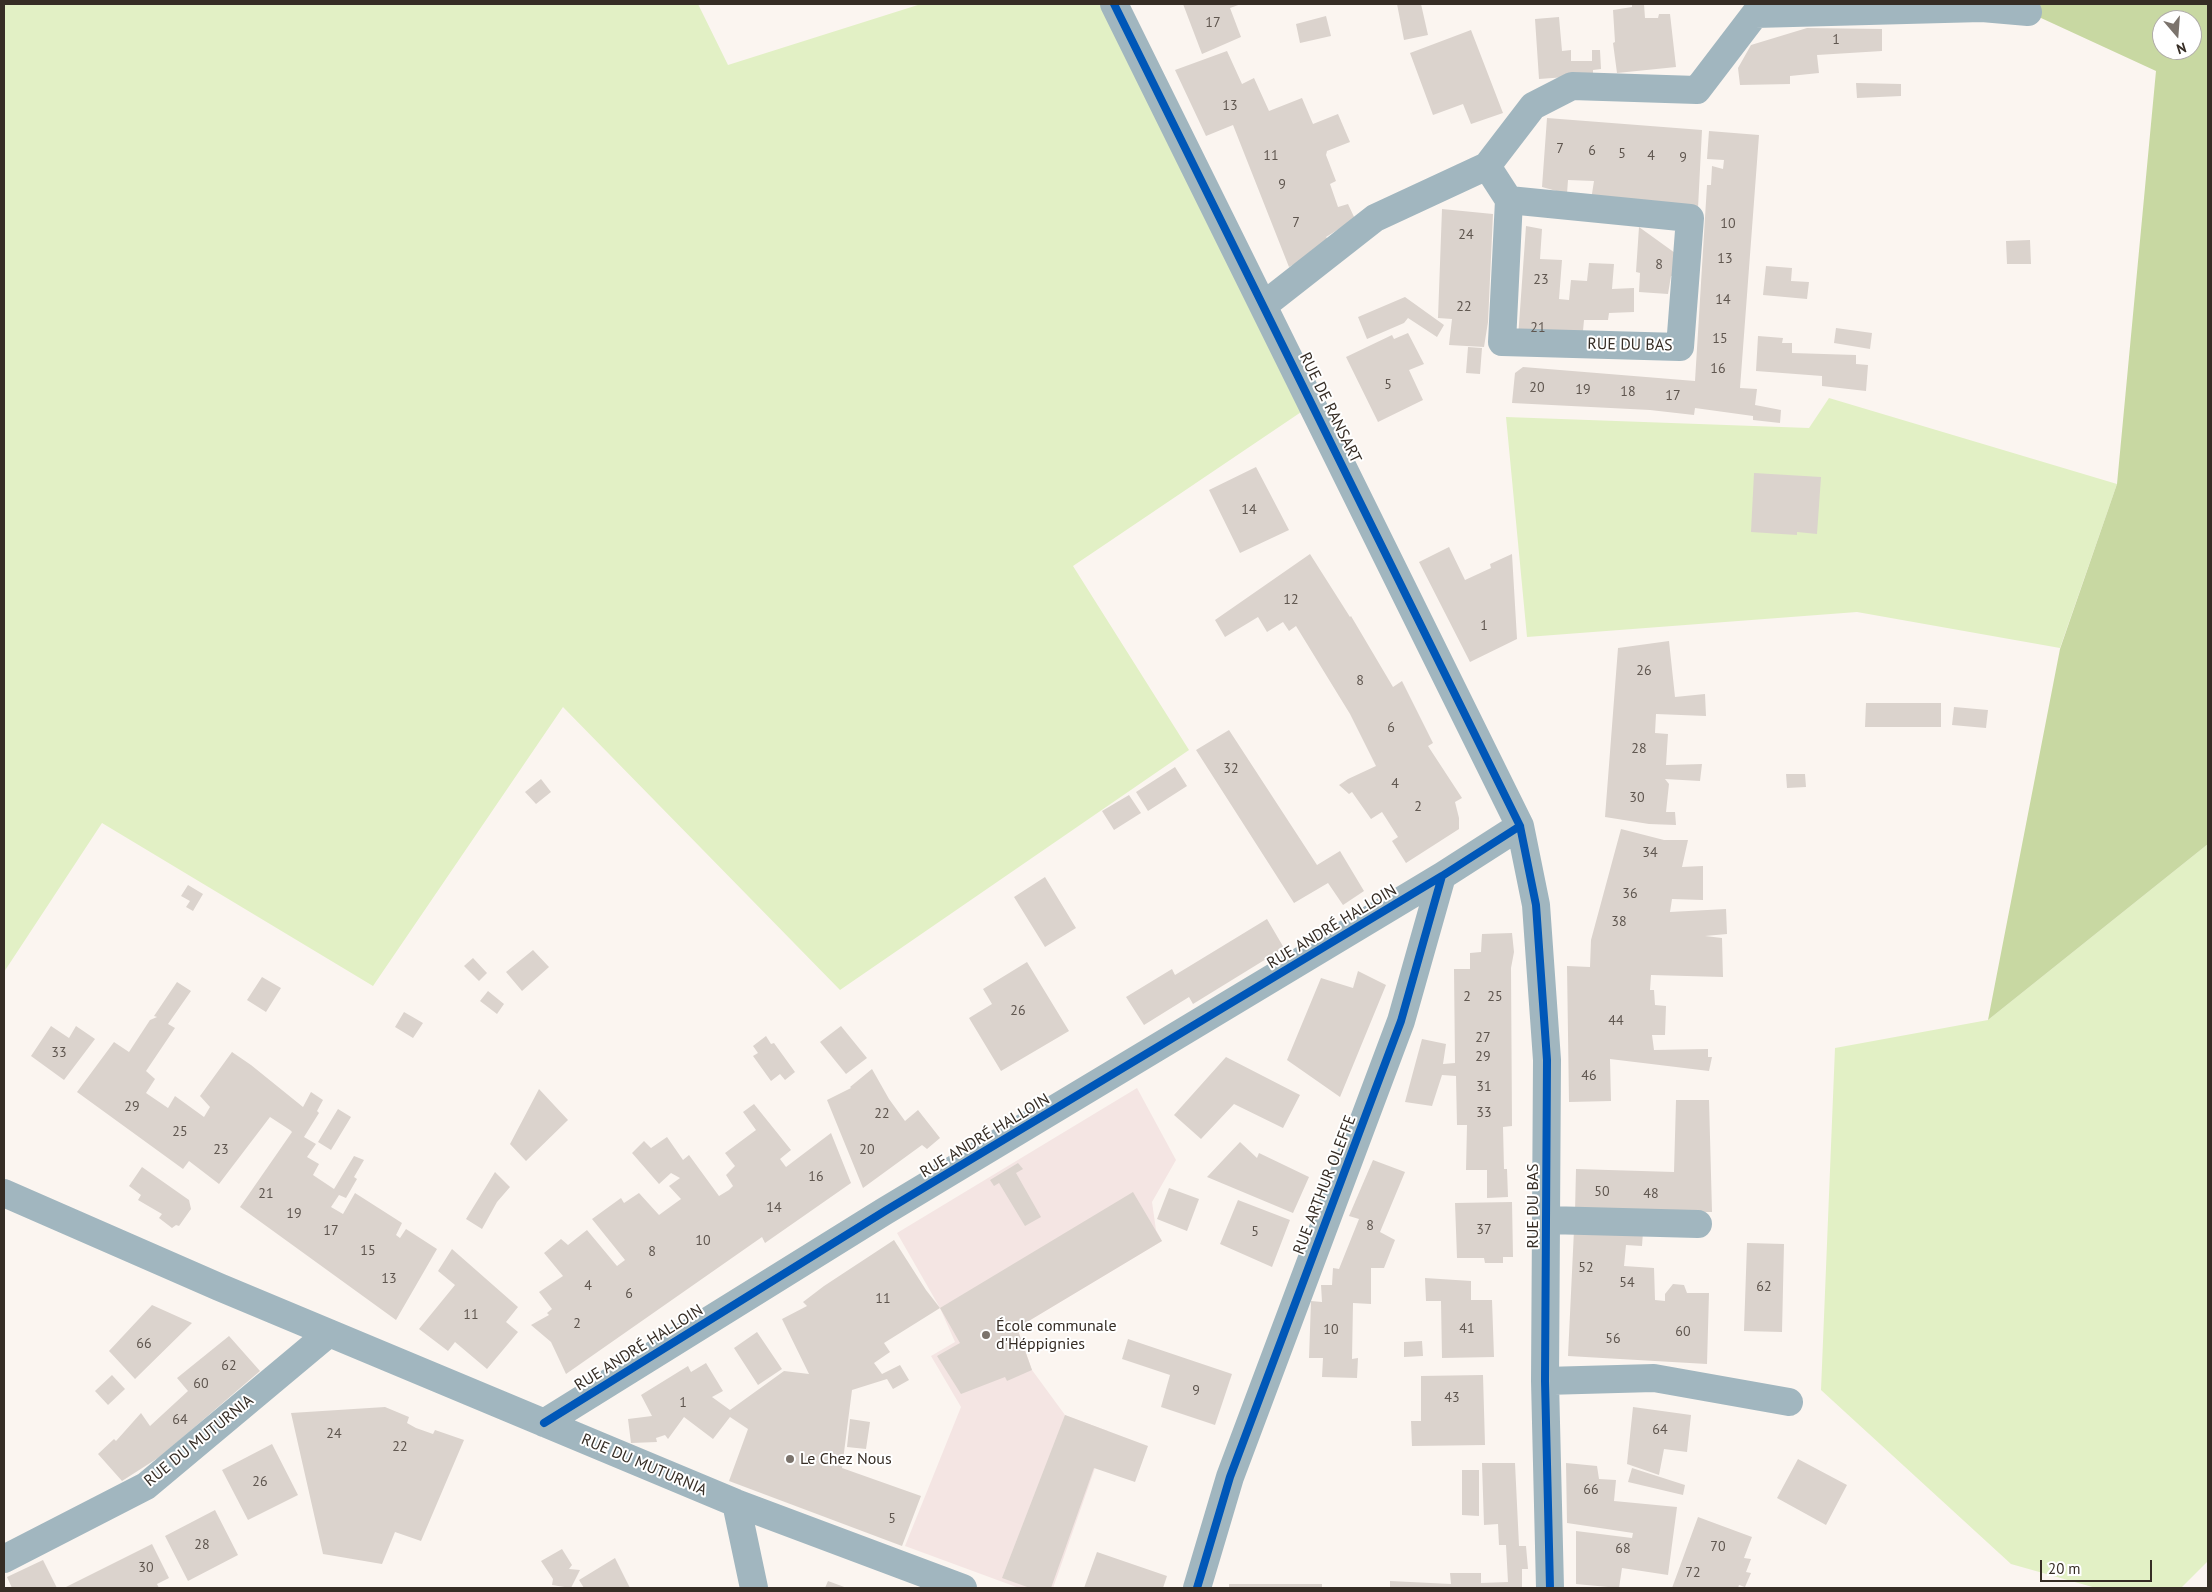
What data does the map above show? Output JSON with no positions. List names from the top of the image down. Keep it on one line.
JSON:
{"streets":{"street":["RUE DU BAS","RUE DE RANSART","RUE ANDRÉ HALLOIN","RUE ARTHUR OLEFFE","RUE DU MUTURNIA"]},"crossings":[["RUE DU BAS","RUE DE RANSART"],["RUE ANDRÉ HALLOIN","RUE ARTHUR OLEFFE"],["RUE ANDRÉ HALLOIN","RUE DU MUTURNIA"]],"places":["École communale d'Héppignies","Le Chez Nous"],"house_numbers":["17","1","13","7","6","5","11","4","9","9","7","10","24","13","8","23","14","22","21","15","16","5","20","19","18","17","14","12","1","26","8","6","28","32","4","30","2","34","36","38","2","25","26","44","27","33","29","46","31","29","33","22","25","23","20","16","50","21","48","14","19","8","37","17","5","10","15","8","52","13","54","4","62","6","11","11","2","41","10","60","56","66","62","60","9","43","1","64","64","24","22","26","66","5","28","70","68","30","72"],"scale_bar":"20 m","north":"bottom"}
